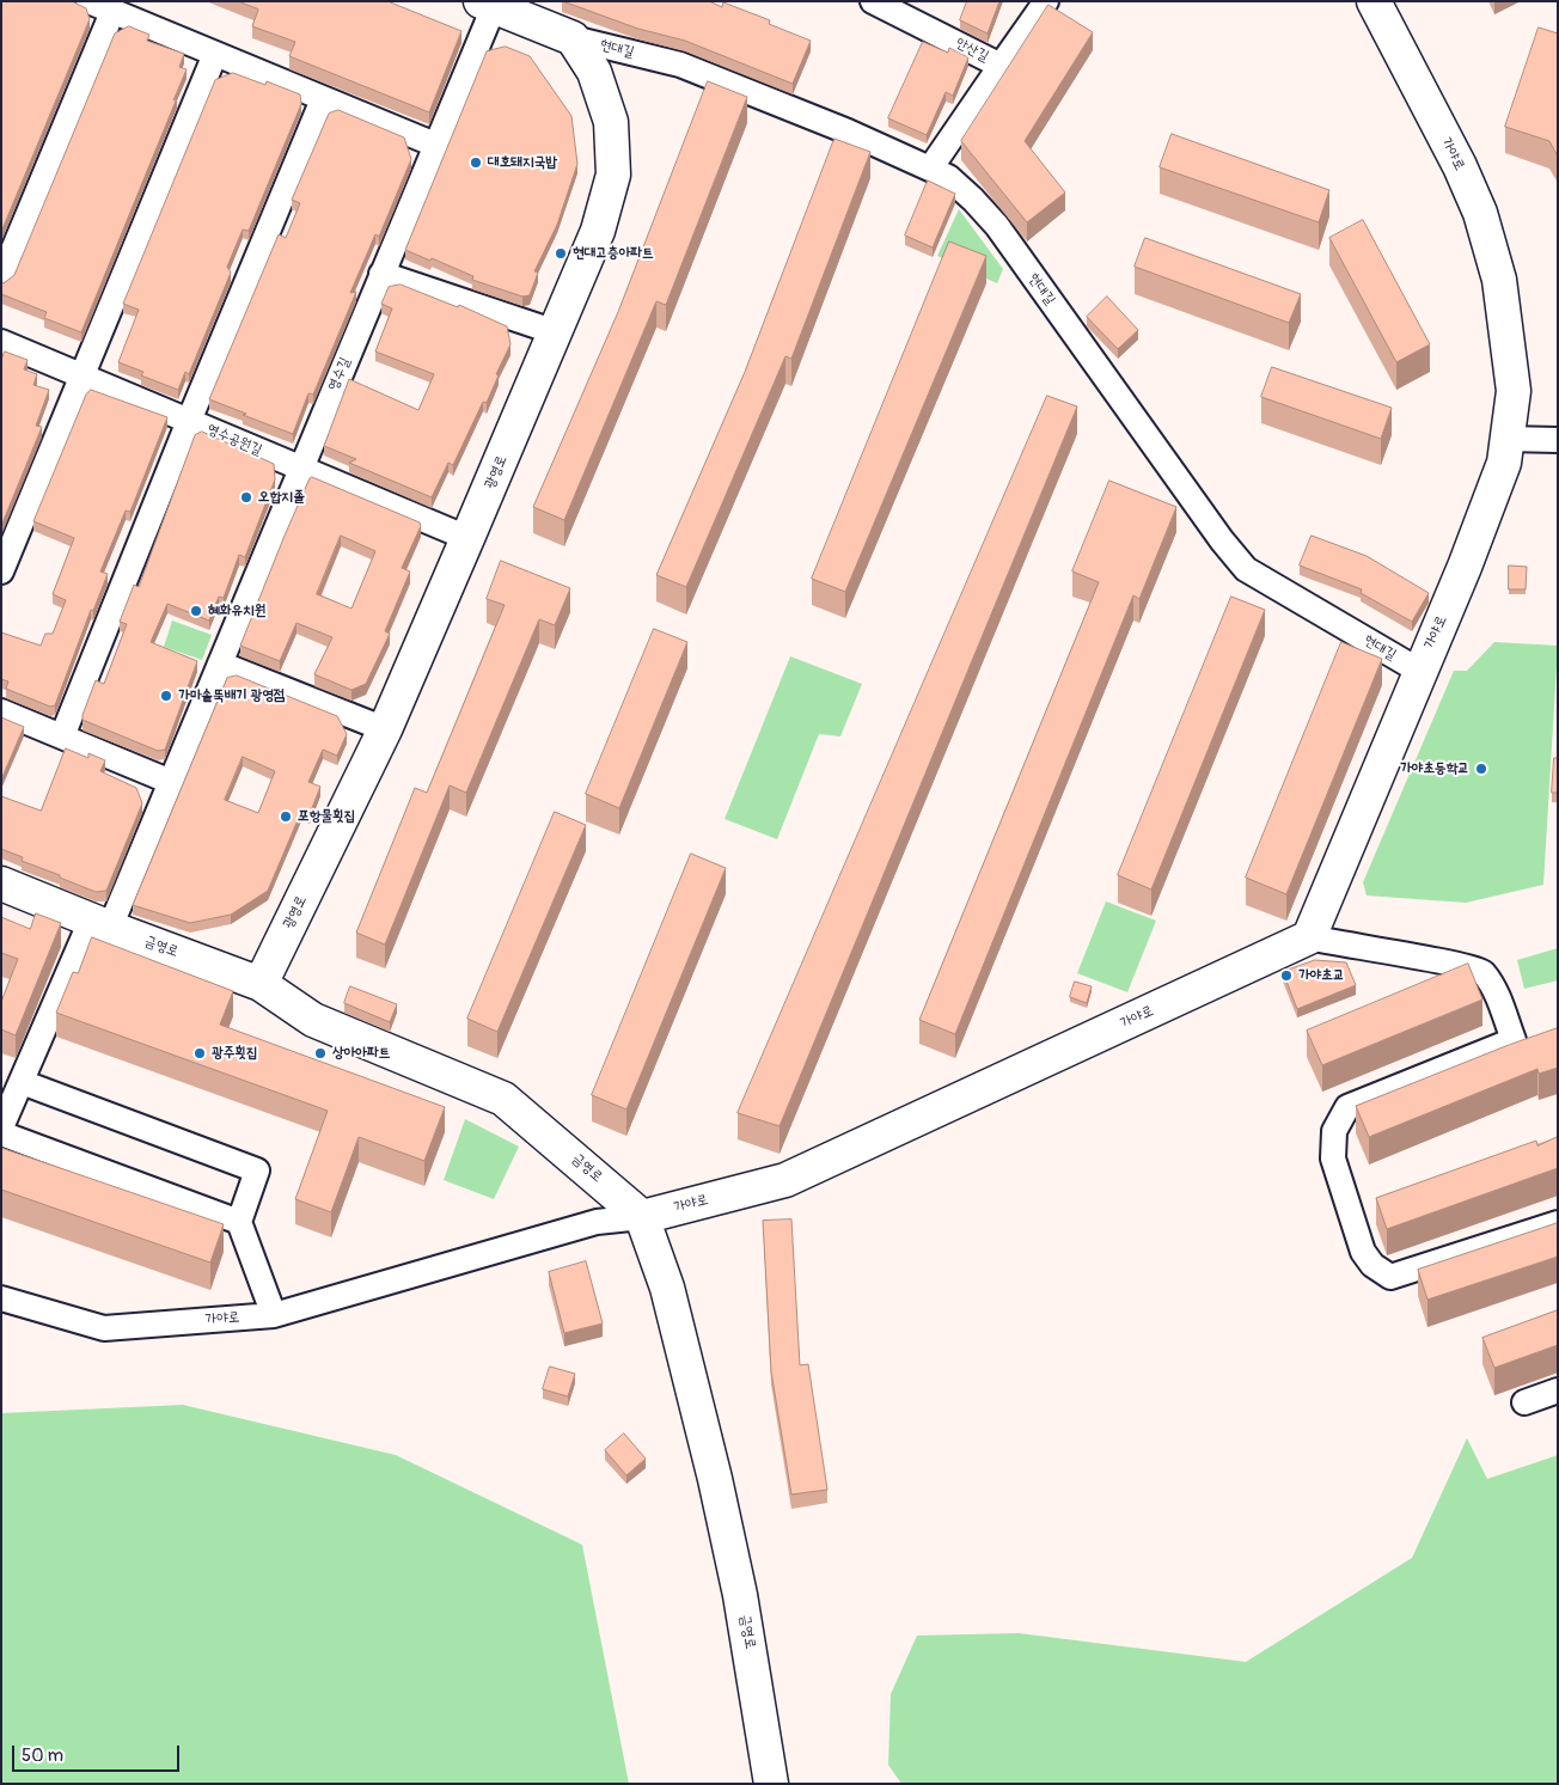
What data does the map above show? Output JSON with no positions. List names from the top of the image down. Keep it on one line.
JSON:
{"streets":{"street":["현대길","안산길","가야로","영수길","영수공원길","광영로","금영로"]},"crossings":[["현대길","가야로"],["현대길","광영로"],["가야로","금영로"],["영수길","영수공원길"],["영수길","금영로"],["영수공원길","광영로"],["광영로","금영로"]],"places":["대호돼지국밥","현대고층아파트","오합지졸","혜화유치원","가마솥뚝배기 광영점","가야초등학교","포항물횟집","가야초교","광주횟집","상아아파트"],"scale_bar":"50 m"}
